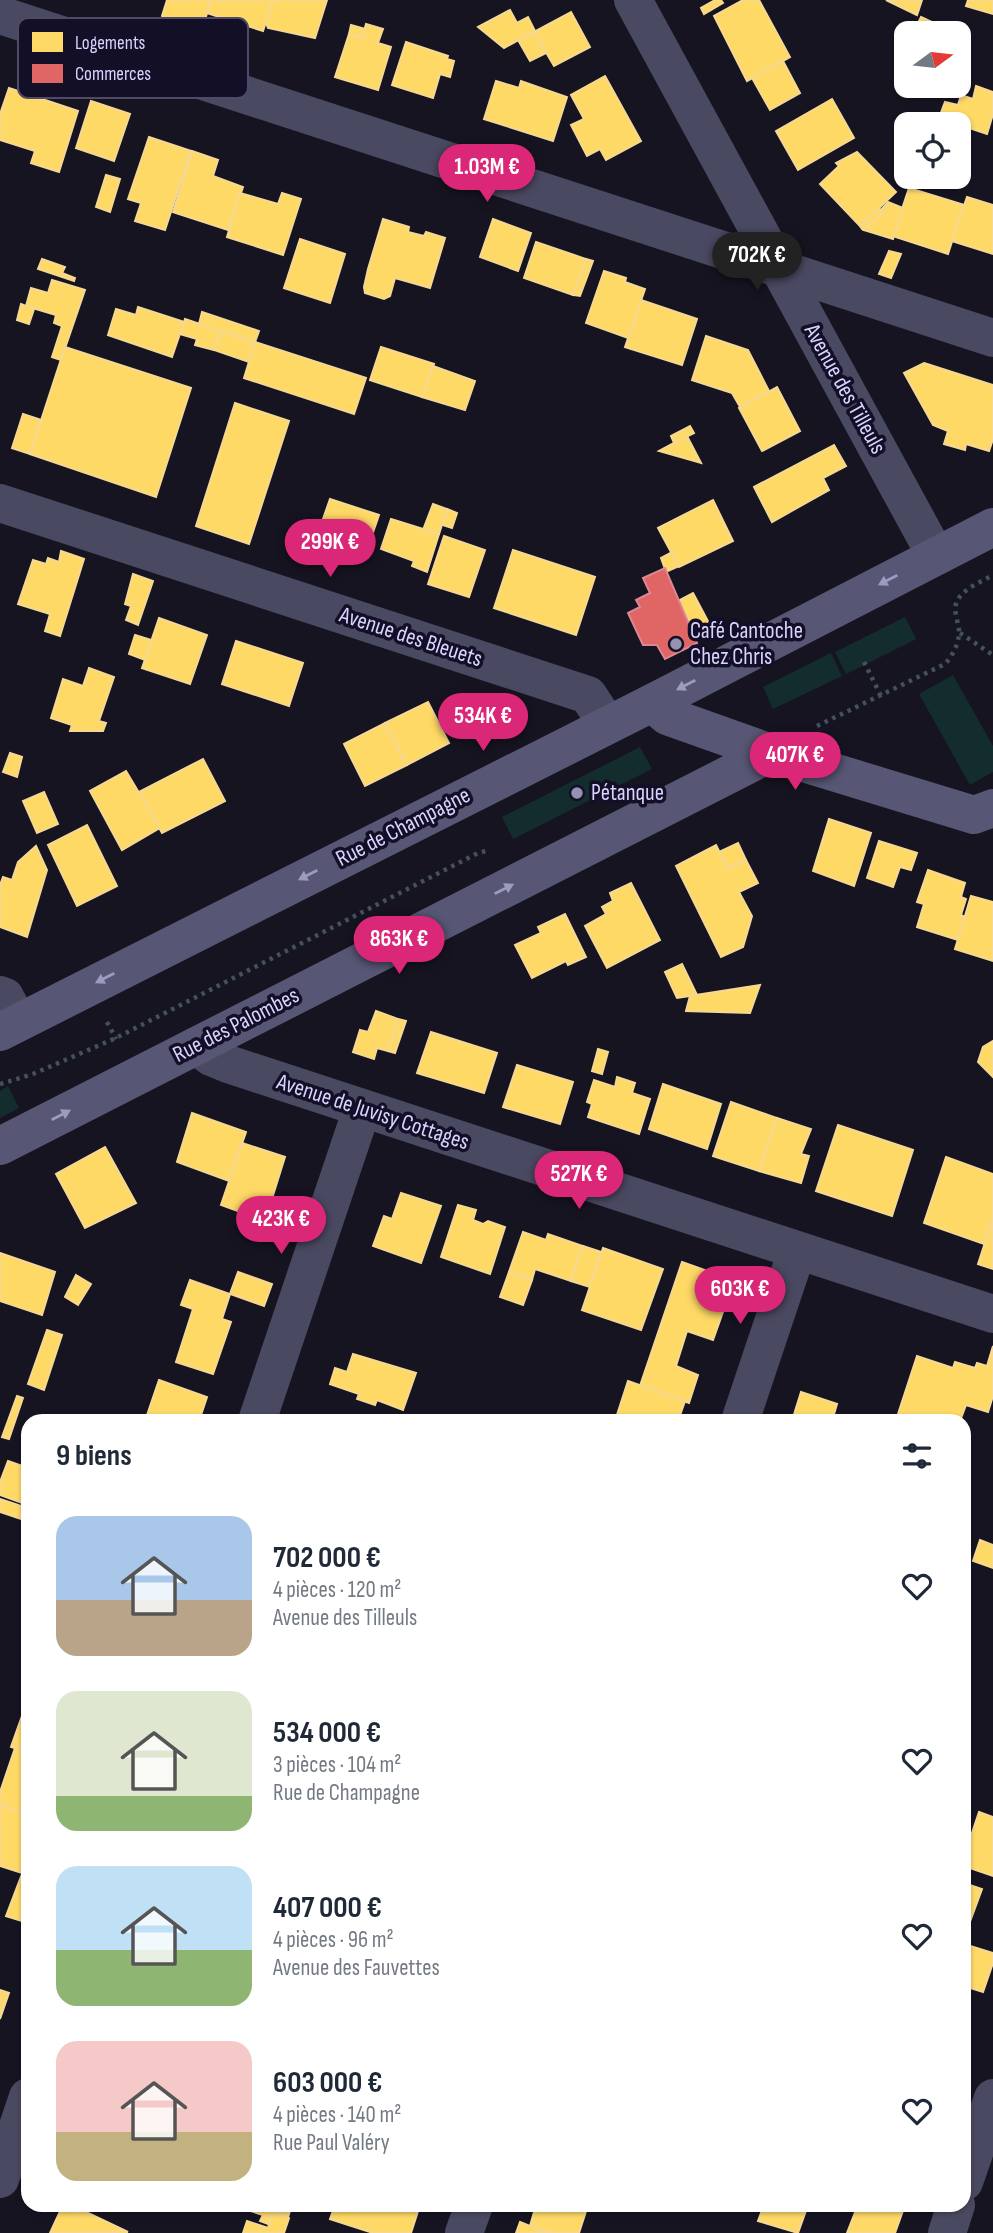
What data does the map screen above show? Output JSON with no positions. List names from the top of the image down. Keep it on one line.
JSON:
{"streets":{"street":["Avenue des Tilleuls","Avenue des Bleuets","Rue de Champagne","Rue des Palombes","Avenue de Juvisy Cottages"]},"crossings":[["Avenue des Tilleuls","Rue de Champagne"],["Avenue des Bleuets","Rue de Champagne"],["Rue des Palombes","Avenue de Juvisy Cottages"]],"one_way":["Rue de Champagne","Rue des Palombes"],"places":["Café Cantoche Chez Chris","Pétanque"],"legend":["Logements","Commerces"],"north":"right","page":{"price":["1.03M €","702K €","299K €","534K €","407K €","863K €","527K €","423K €","603K €"],"heading":"9 biens","list":[{"name":"702 000 €","note":"4 pièces · 120 m² · Avenue des Tilleuls"},{"name":"534 000 €","note":"3 pièces · 104 m² · Rue de Champagne"},{"name":"407 000 €","note":"4 pièces · 96 m² · Avenue des Fauvettes"},{"name":"603 000 €","note":"4 pièces · 140 m² · Rue Paul Valéry"}]}}
